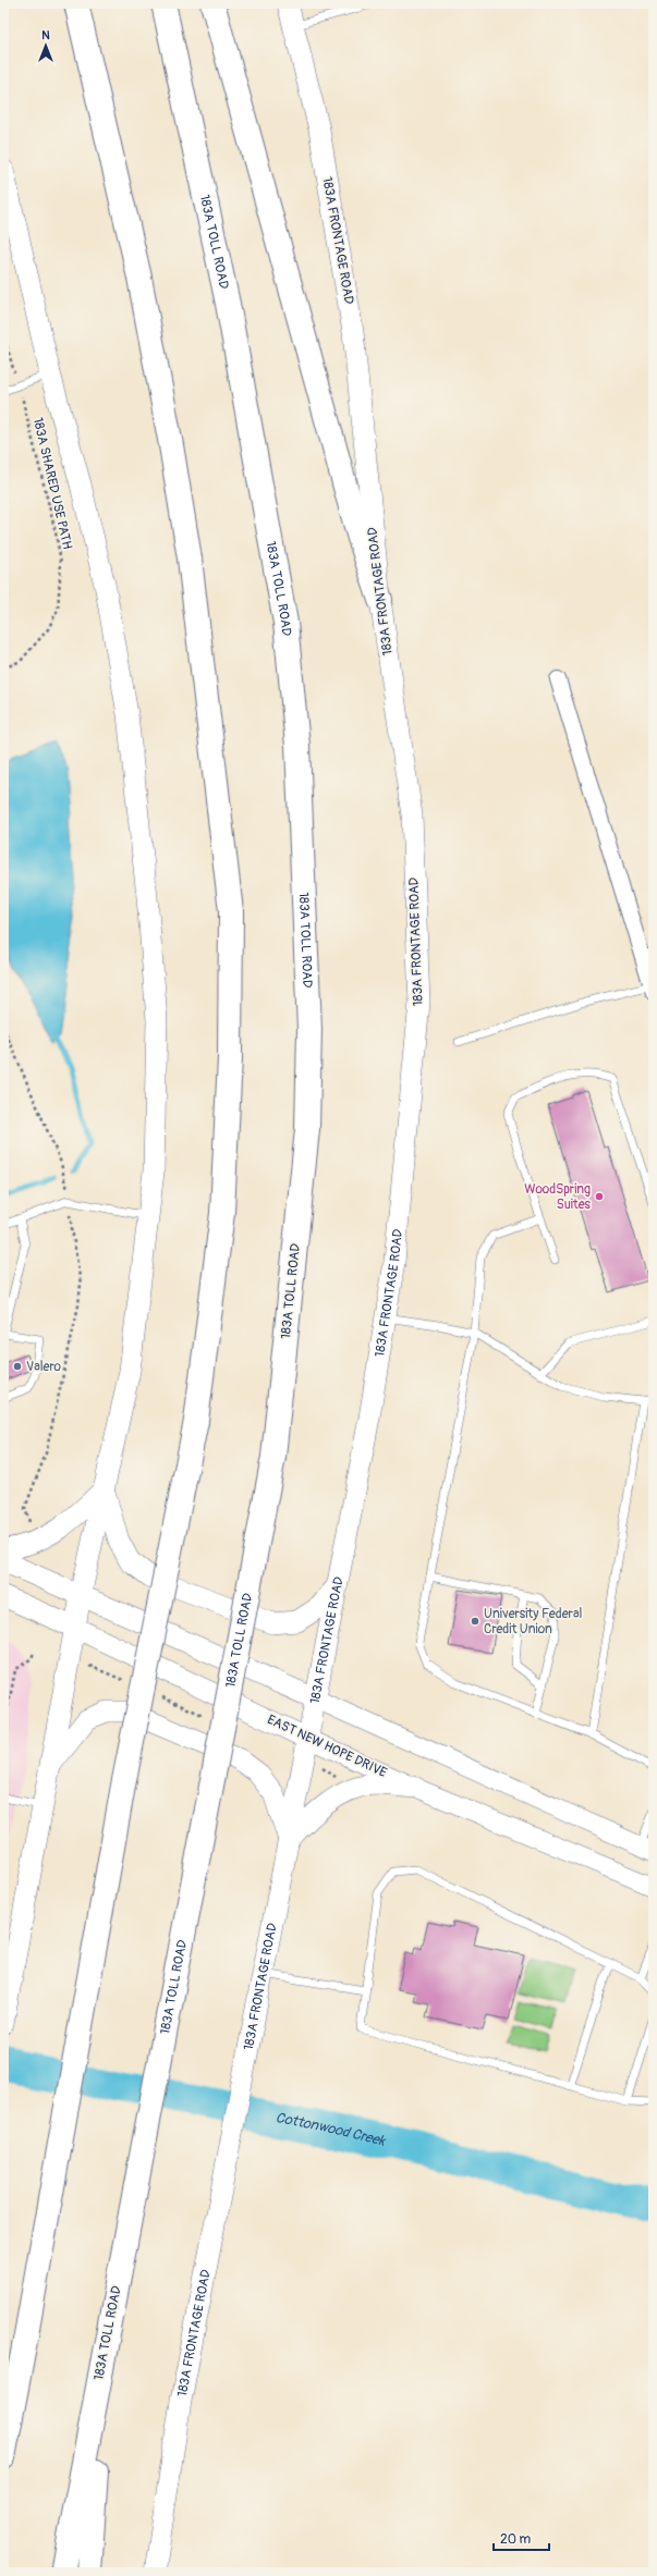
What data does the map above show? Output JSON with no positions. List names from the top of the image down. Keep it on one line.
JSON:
{"streets":{"highway":["183A TOLL ROAD"],"main road":["183A FRONTAGE ROAD","EAST NEW HOPE DRIVE"],"path":["183A SHARED USE PATH"]},"crossings":[["183A FRONTAGE ROAD","EAST NEW HOPE DRIVE"]],"water":["Cottonwood Creek"],"places":["WoodSpring Suites","Valero","University Federal Credit Union"],"scale_bar":"20 m","north":"top"}
